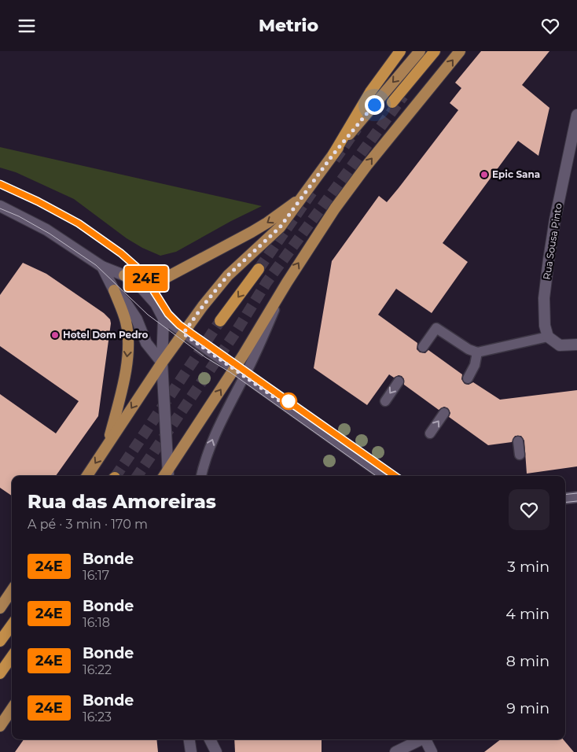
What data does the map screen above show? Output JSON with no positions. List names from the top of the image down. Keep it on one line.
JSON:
{"streets":{"main road":["Rua Sousa Pinto"]},"places":["Epic Sana","Hotel Dom Pedro"],"lines":["tram line 24E"],"page":{"header":"Metrio","on_map":"24E","heading":["Rua das Amoreiras","A pé · 3 min · 170 m"],"list":[{"mark":"24E","name":"Bonde","note":"16:17","value":"3 min"},{"mark":"24E","name":"Bonde","note":"16:18","value":"4 min"},{"mark":"24E","name":"Bonde","note":"16:22","value":"8 min"},{"mark":"24E","name":"Bonde","note":"16:23","value":"9 min"}]}}
